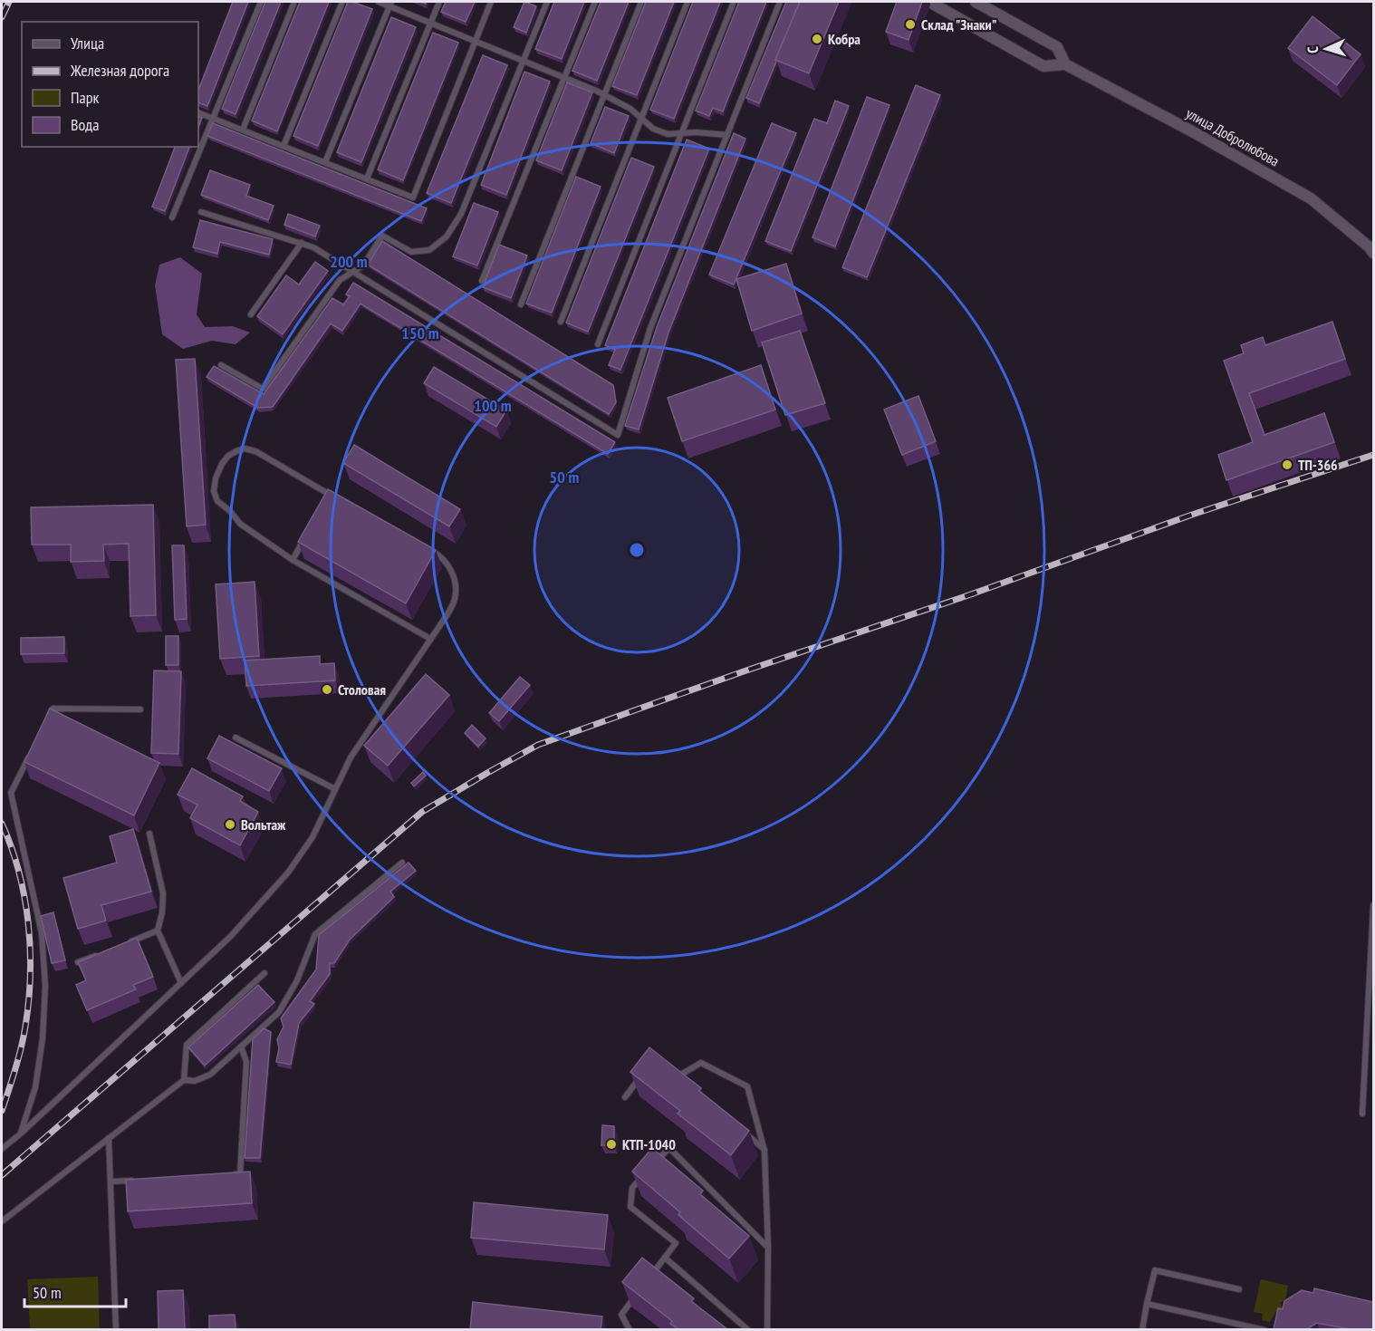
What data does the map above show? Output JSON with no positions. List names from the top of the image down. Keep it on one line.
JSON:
{"streets":{"street":["улица Добролюбова"]},"places":["Склад \"Знаки\"","Кобра","ТП-366","Столовая","Вольтаж","КТП-1040"],"legend":["Улица","Железная дорога","Парк","Вода"],"scale_bar":"50 m","north":"left","rings":["200 m","150 m","100 m","50 m"]}
